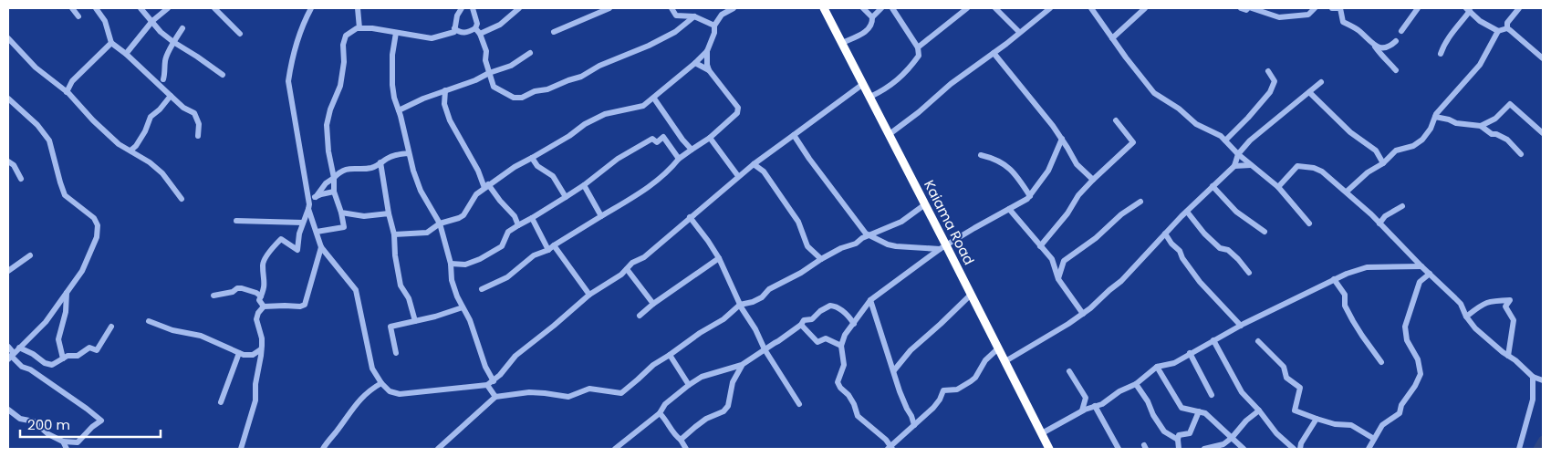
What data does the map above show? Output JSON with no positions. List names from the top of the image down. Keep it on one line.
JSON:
{"streets":{"highway":["Kaiama Road"]},"scale_bar":"200 m"}
